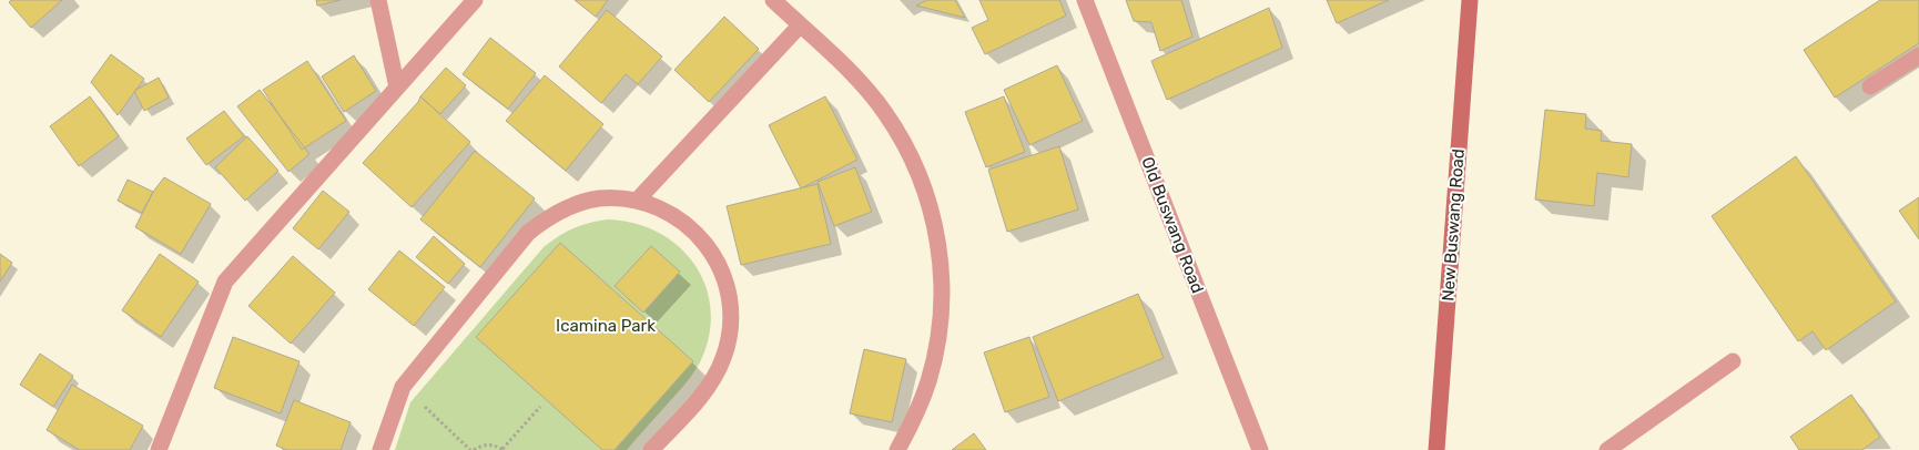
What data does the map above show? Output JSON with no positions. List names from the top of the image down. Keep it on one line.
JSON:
{"streets":{"street":["Old Buswang Road","New Buswang Road"]},"parks":["Icamina Park"]}
